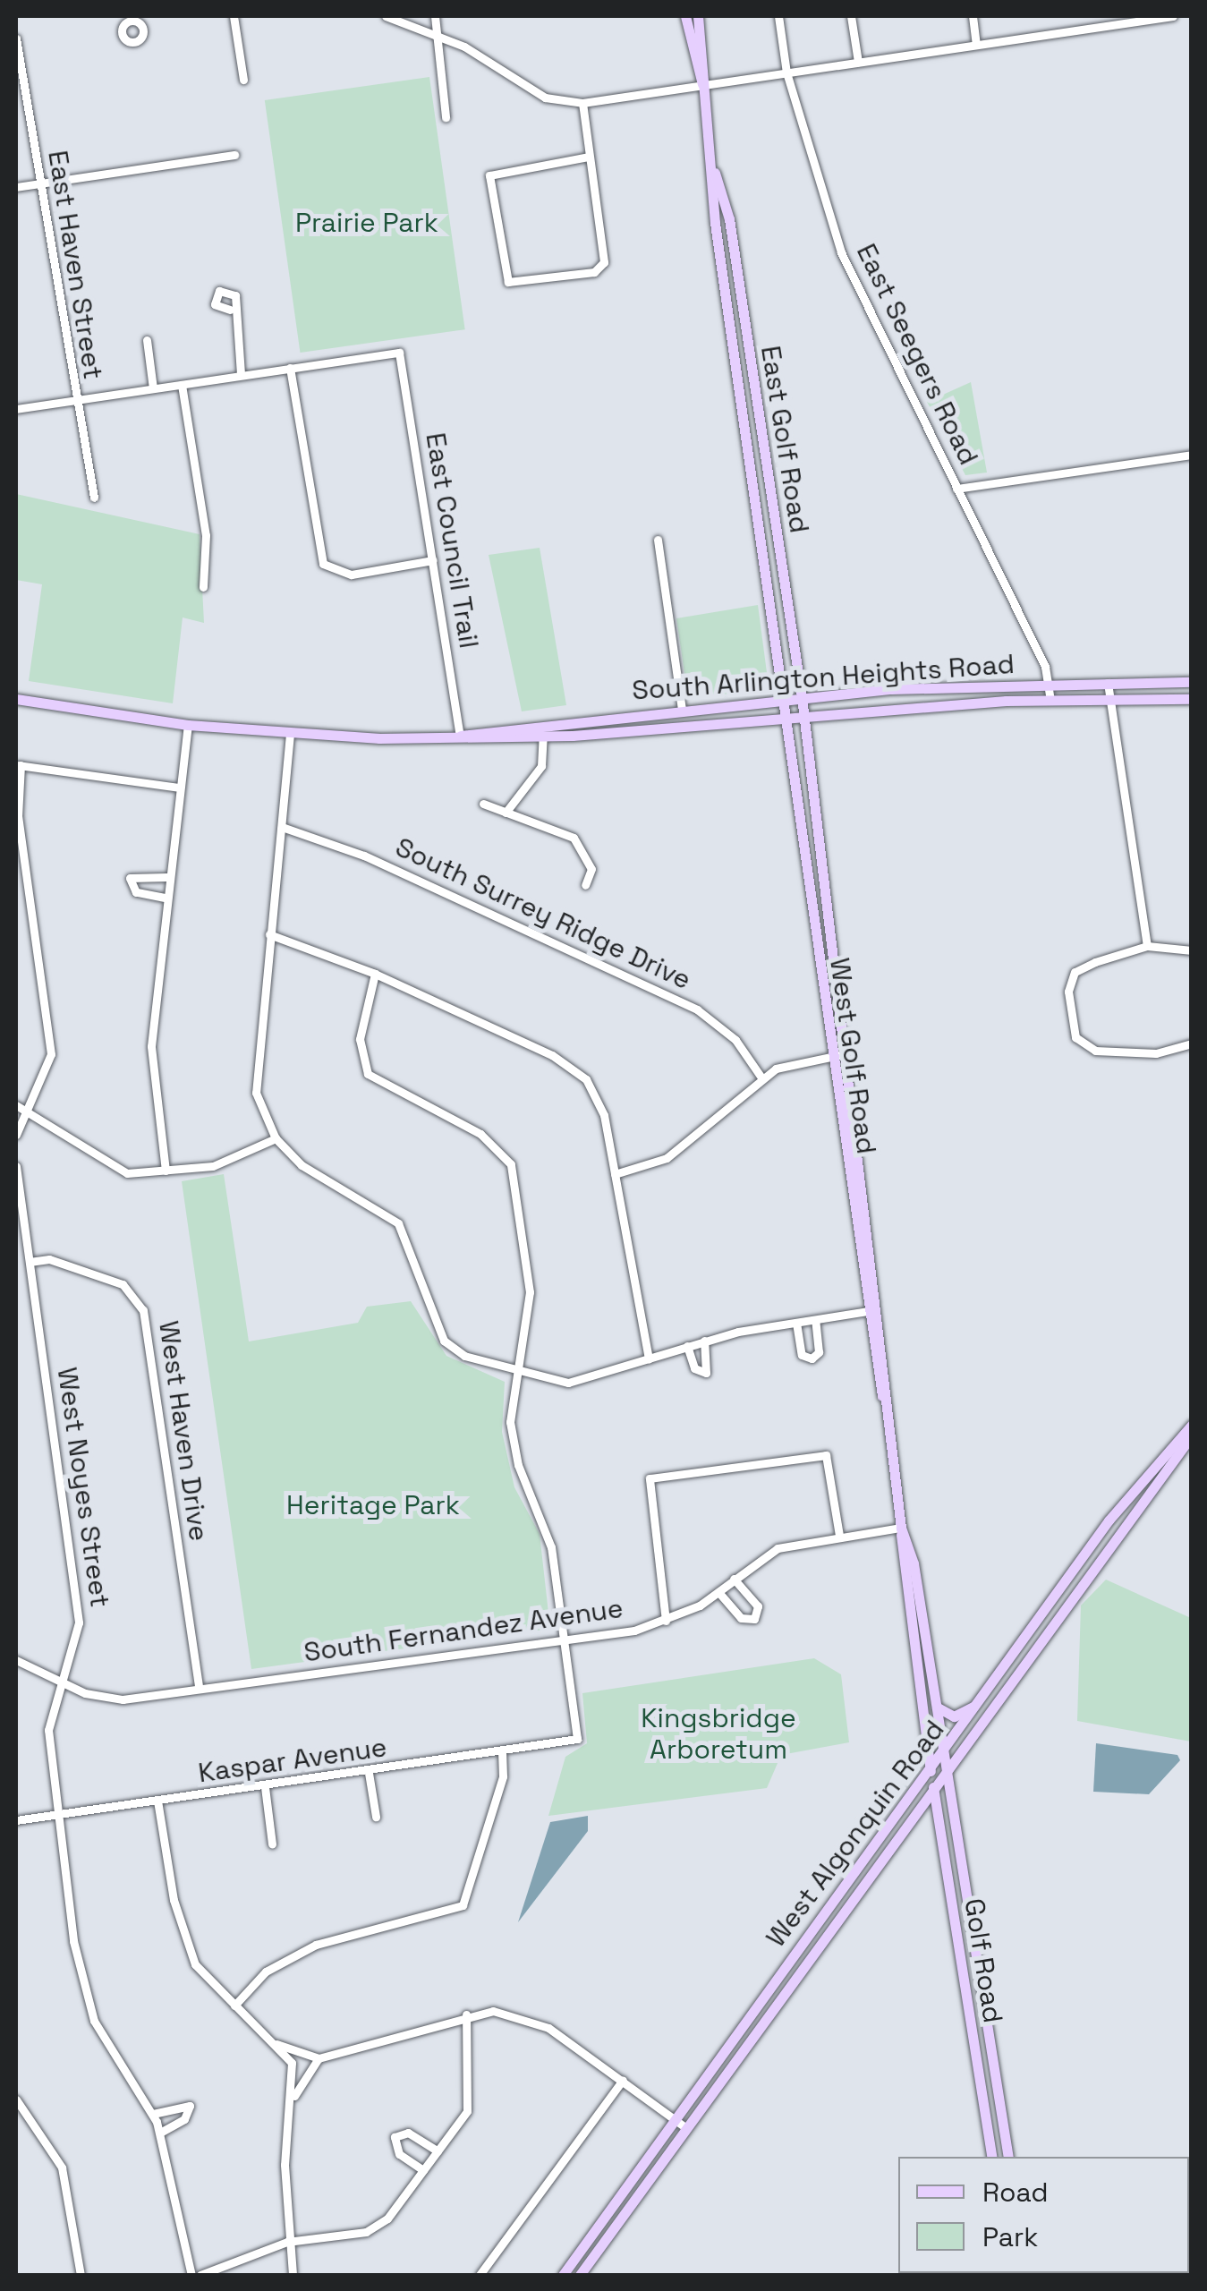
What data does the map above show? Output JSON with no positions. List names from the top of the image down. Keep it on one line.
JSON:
{"streets":{"main road":["East Golf Road","South Arlington Heights Road","West Golf Road","West Algonquin Road","Golf Road"],"street":["East Haven Street","East Seegers Road","East Council Trail","South Surrey Ridge Drive","West Haven Drive","West Noyes Street","South Fernandez Avenue","Kaspar Avenue"]},"crossings":[["East Seegers Road","South Arlington Heights Road"],["East Golf Road","South Arlington Heights Road"],["East Golf Road","West Golf Road"],["East Council Trail","South Arlington Heights Road"],["South Arlington Heights Road","West Golf Road"],["West Golf Road","South Fernandez Avenue"],["West Golf Road","West Algonquin Road"],["West Golf Road","Golf Road"],["West Haven Drive","West Noyes Street"],["West Haven Drive","South Fernandez Avenue"],["West Noyes Street","South Fernandez Avenue"],["West Noyes Street","Kaspar Avenue"],["South Fernandez Avenue","Kaspar Avenue"],["West Algonquin Road","Golf Road"]],"parks":["Prairie Park","Heritage Park","Kingsbridge Arboretum"],"legend":["Road","Park"]}
